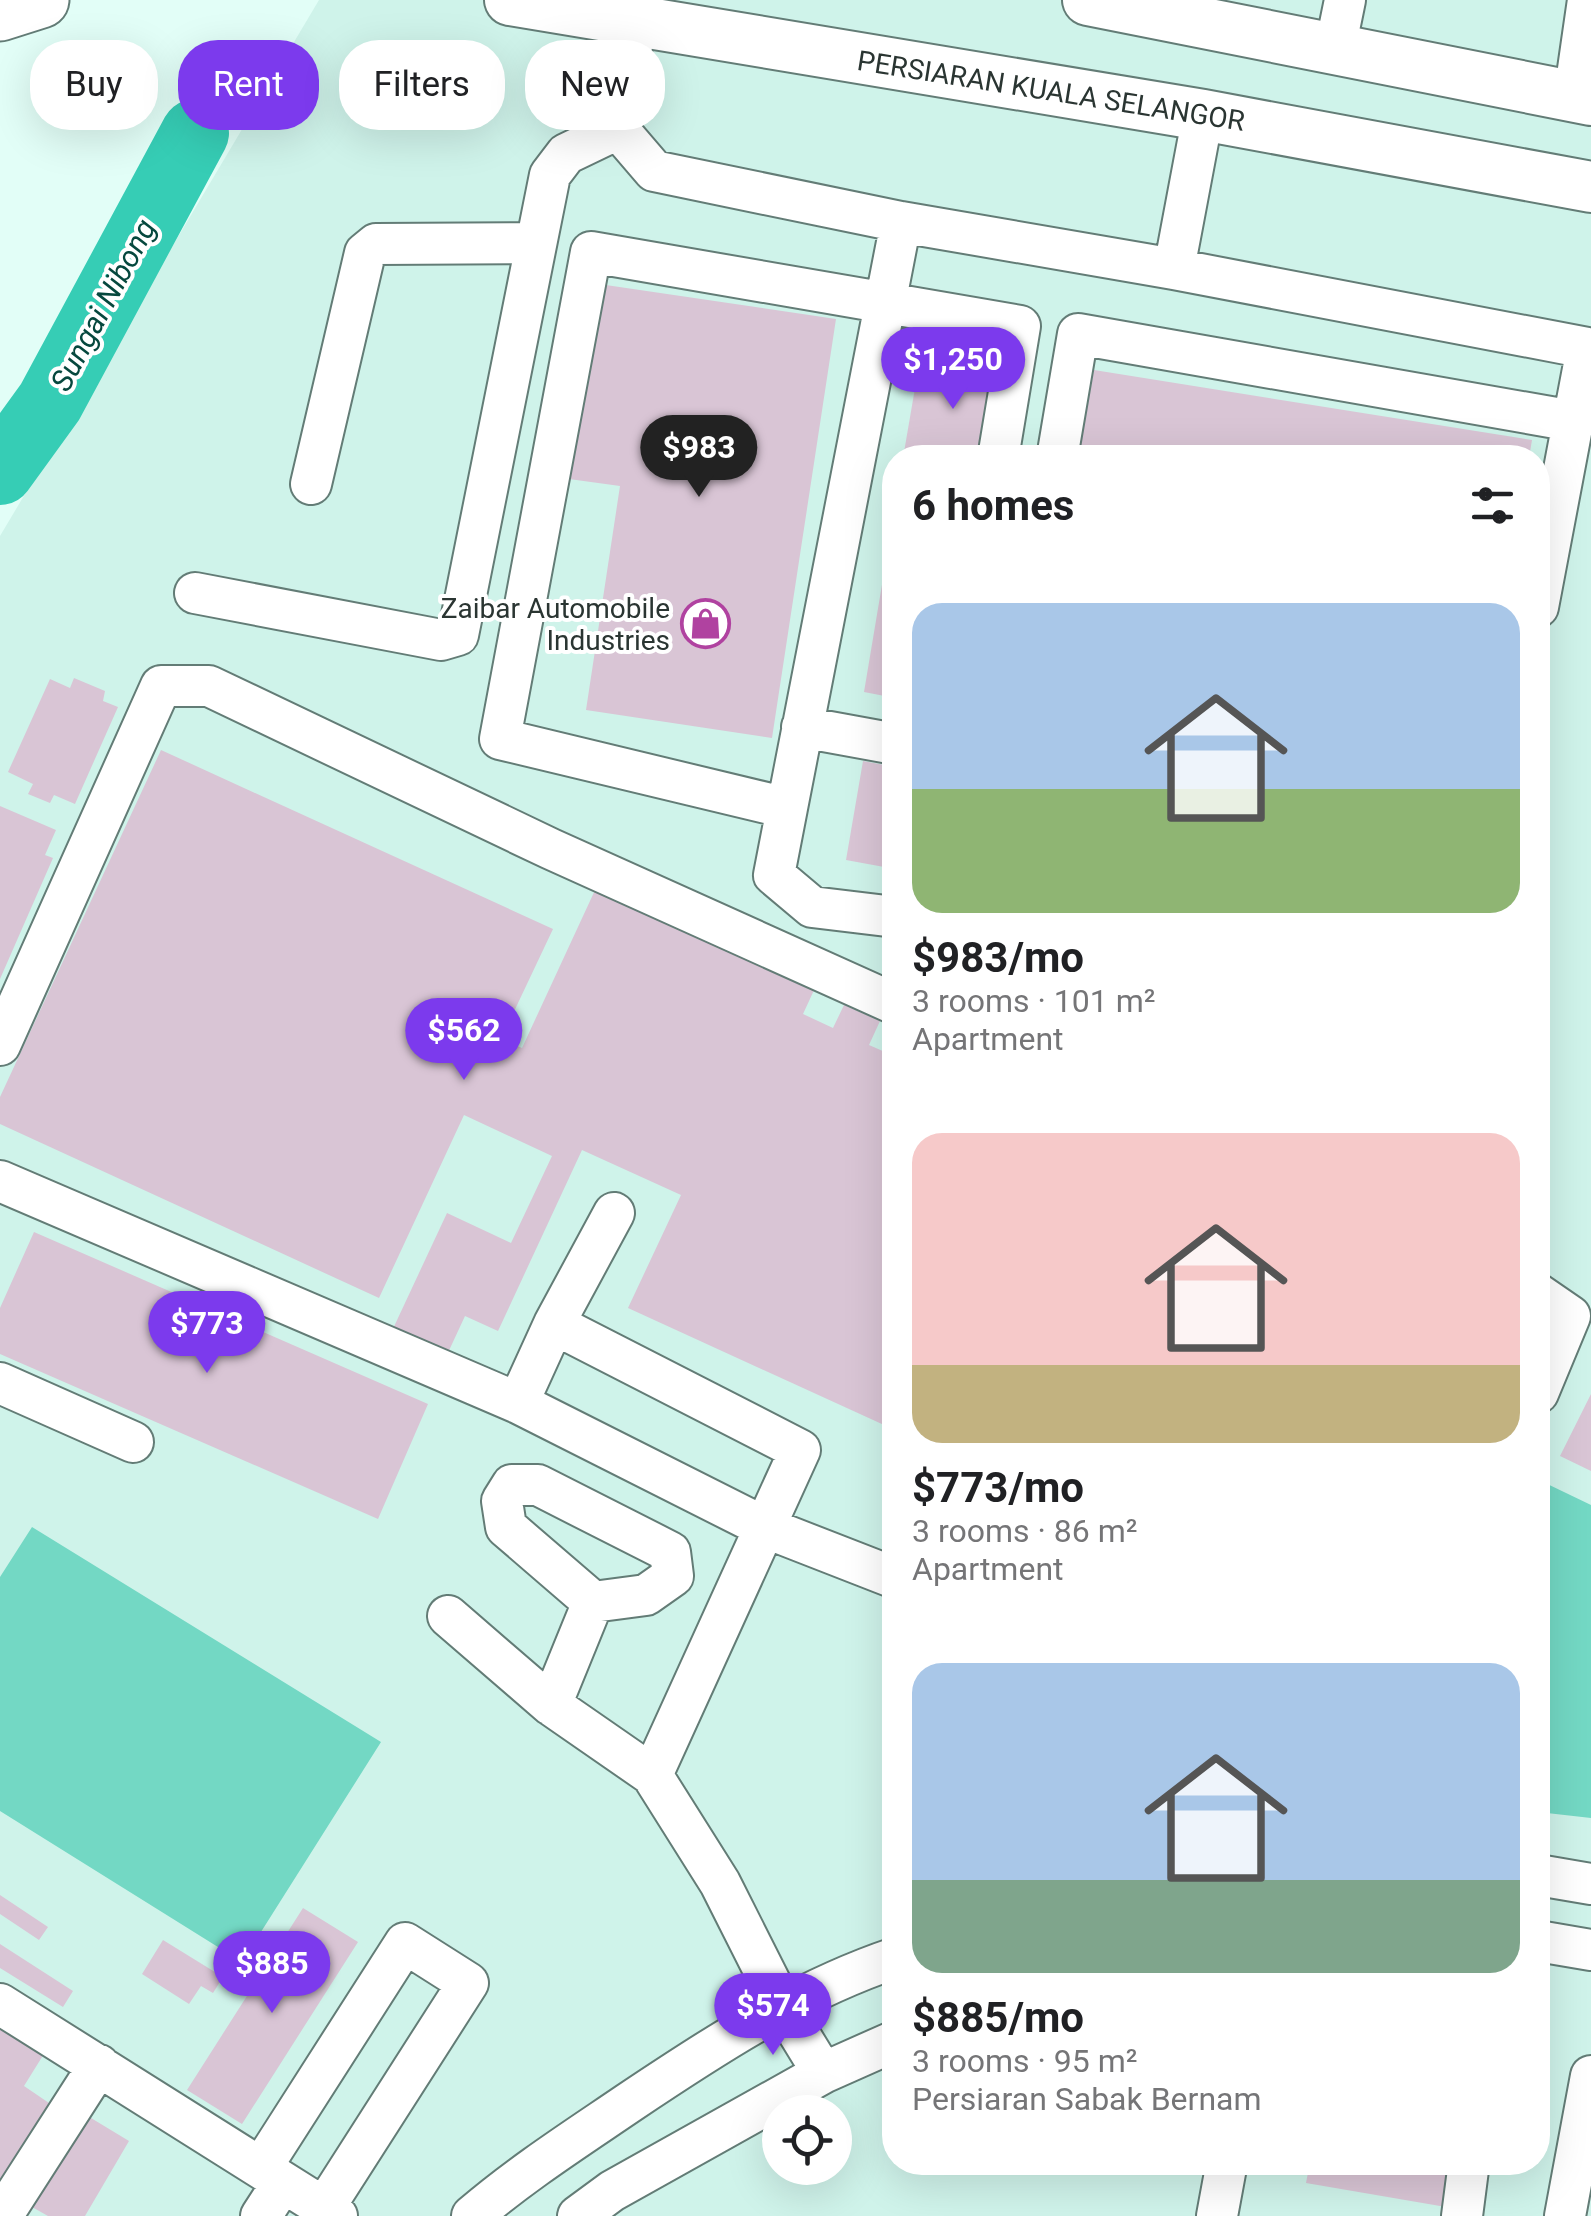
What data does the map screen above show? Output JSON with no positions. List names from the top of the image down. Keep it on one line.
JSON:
{"streets":{"main road":["PERSIARAN KUALA SELANGOR"]},"water":["Sungai Nibong"],"places":{"shop":["Zaibar Automobile Industries"]},"page":{"chip":["Buy","Rent","Filters","New"],"price":["$1,250","$983","$562","$773","$885","$574"],"heading":"6 homes","list":[{"name":"$983/mo","note":"3 rooms · 101 m² · Apartment"},{"name":"$773/mo","note":"3 rooms · 86 m² · Apartment"},{"name":"$885/mo","note":"3 rooms · 95 m² · Persiaran Sabak Bernam"}]}}
